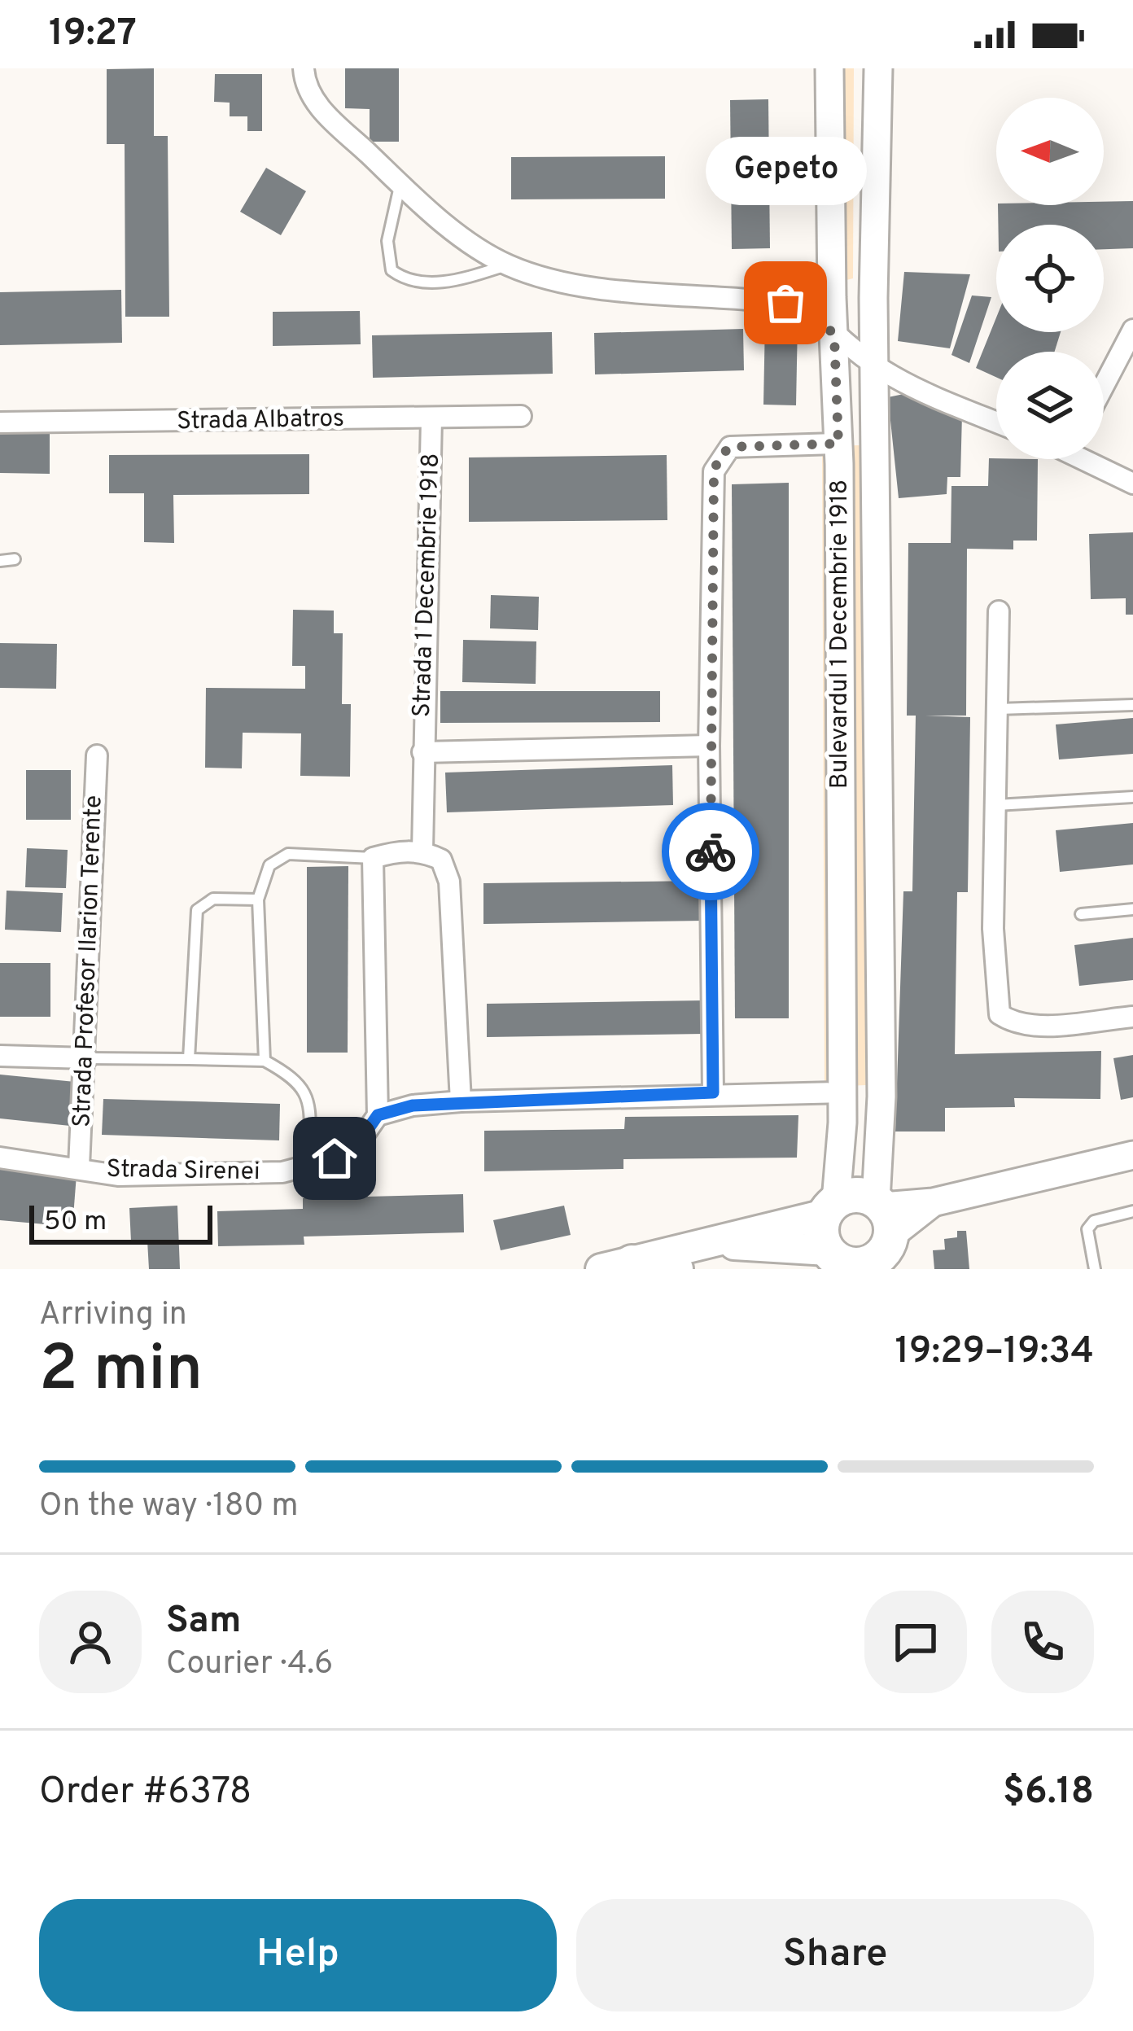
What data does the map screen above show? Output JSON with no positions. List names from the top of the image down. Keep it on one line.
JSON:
{"streets":{"main road":["Bulevardul 1 Decembrie 1918"],"street":["Strada Albatros","Strada 1 Decembrie 1918","Strada Profesor Ilarion Terente","Strada Sirenei"]},"crossings":[["Strada Albatros","Strada 1 Decembrie 1918"],["Strada Profesor Ilarion Terente","Strada Sirenei"]],"places":["Gepeto"],"scale_bar":"50 m","north":"left","page":{"status":"19:27","bubble":"Gepeto","scale":"50 m","heading":["2 min","Arriving in","19:29–19:34"],"panel":["Sam","Courier · 4.6","Order #6378","$6.18"],"bar":"On the way · 180 m","buttons":["Help","Share"]}}
